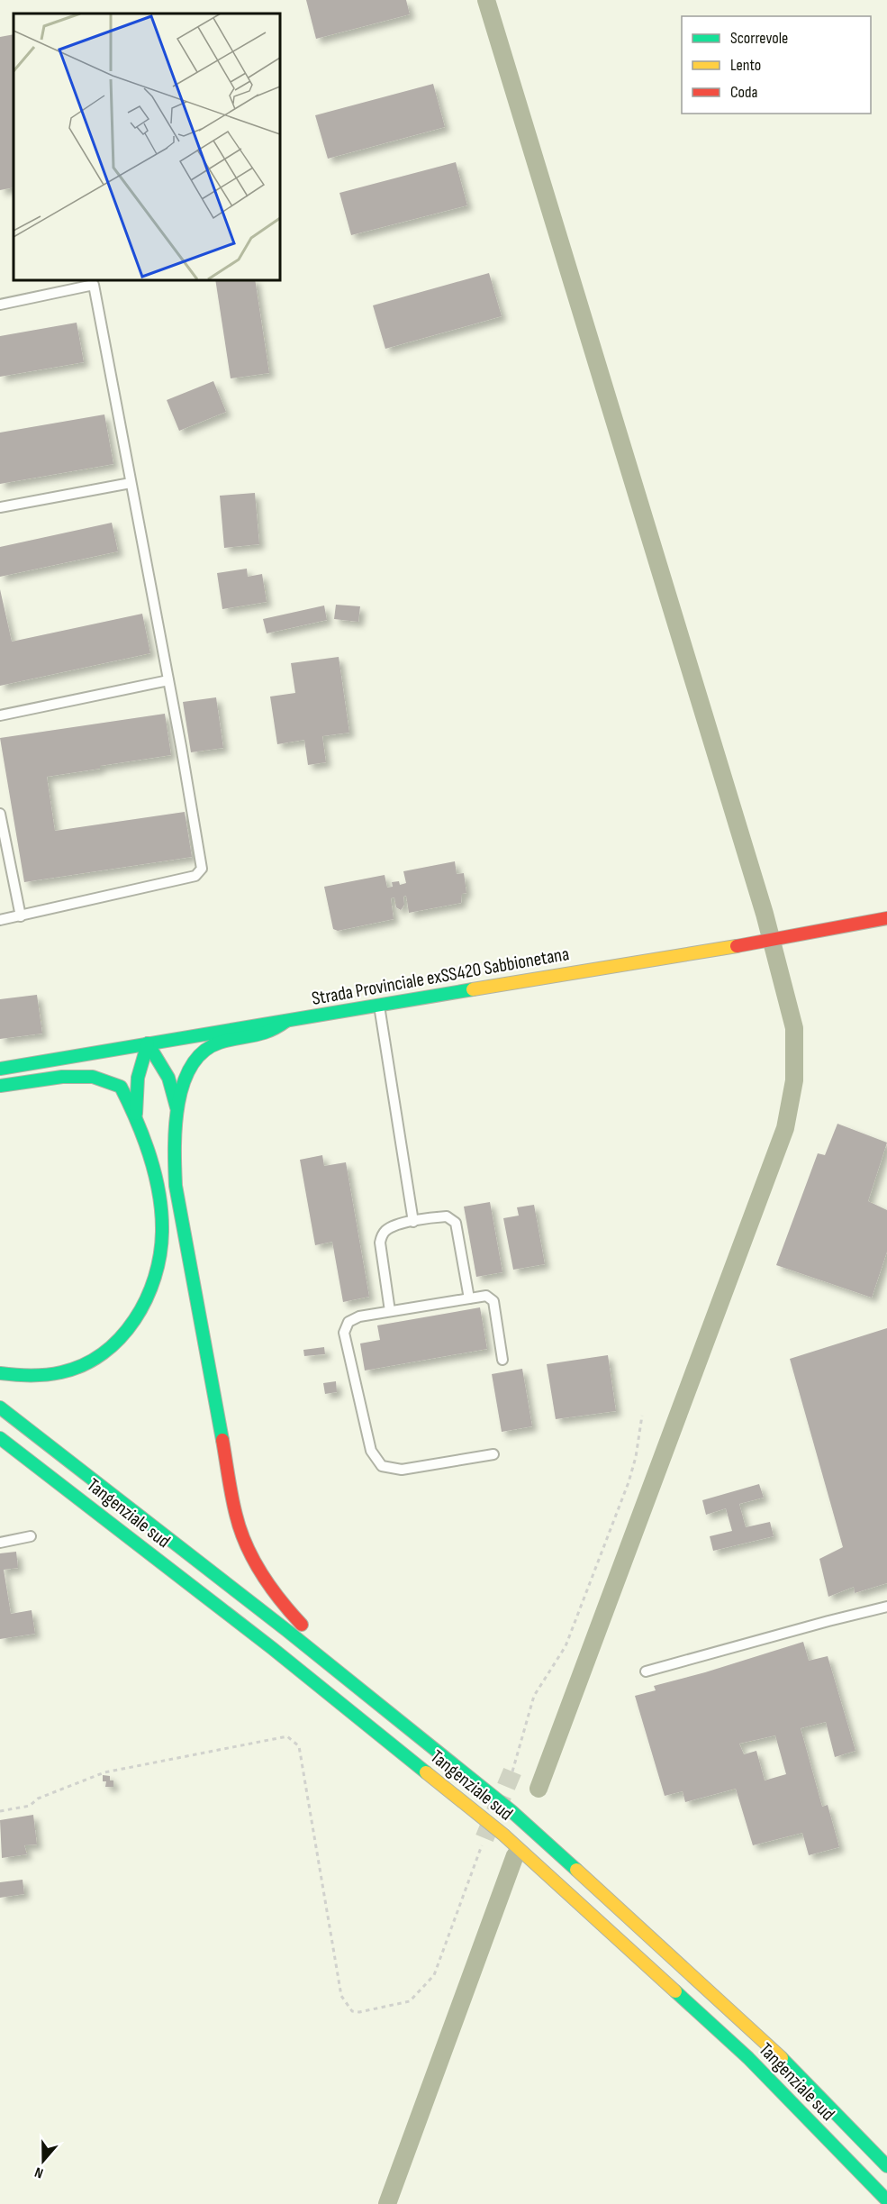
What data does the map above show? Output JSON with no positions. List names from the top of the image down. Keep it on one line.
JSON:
{"streets":{"main road":["Strada Provinciale exSS420 Sabbionetana","Tangenziale sud"]},"legend":["Scorrevole","Lento","Coda"],"north":"bottom"}
